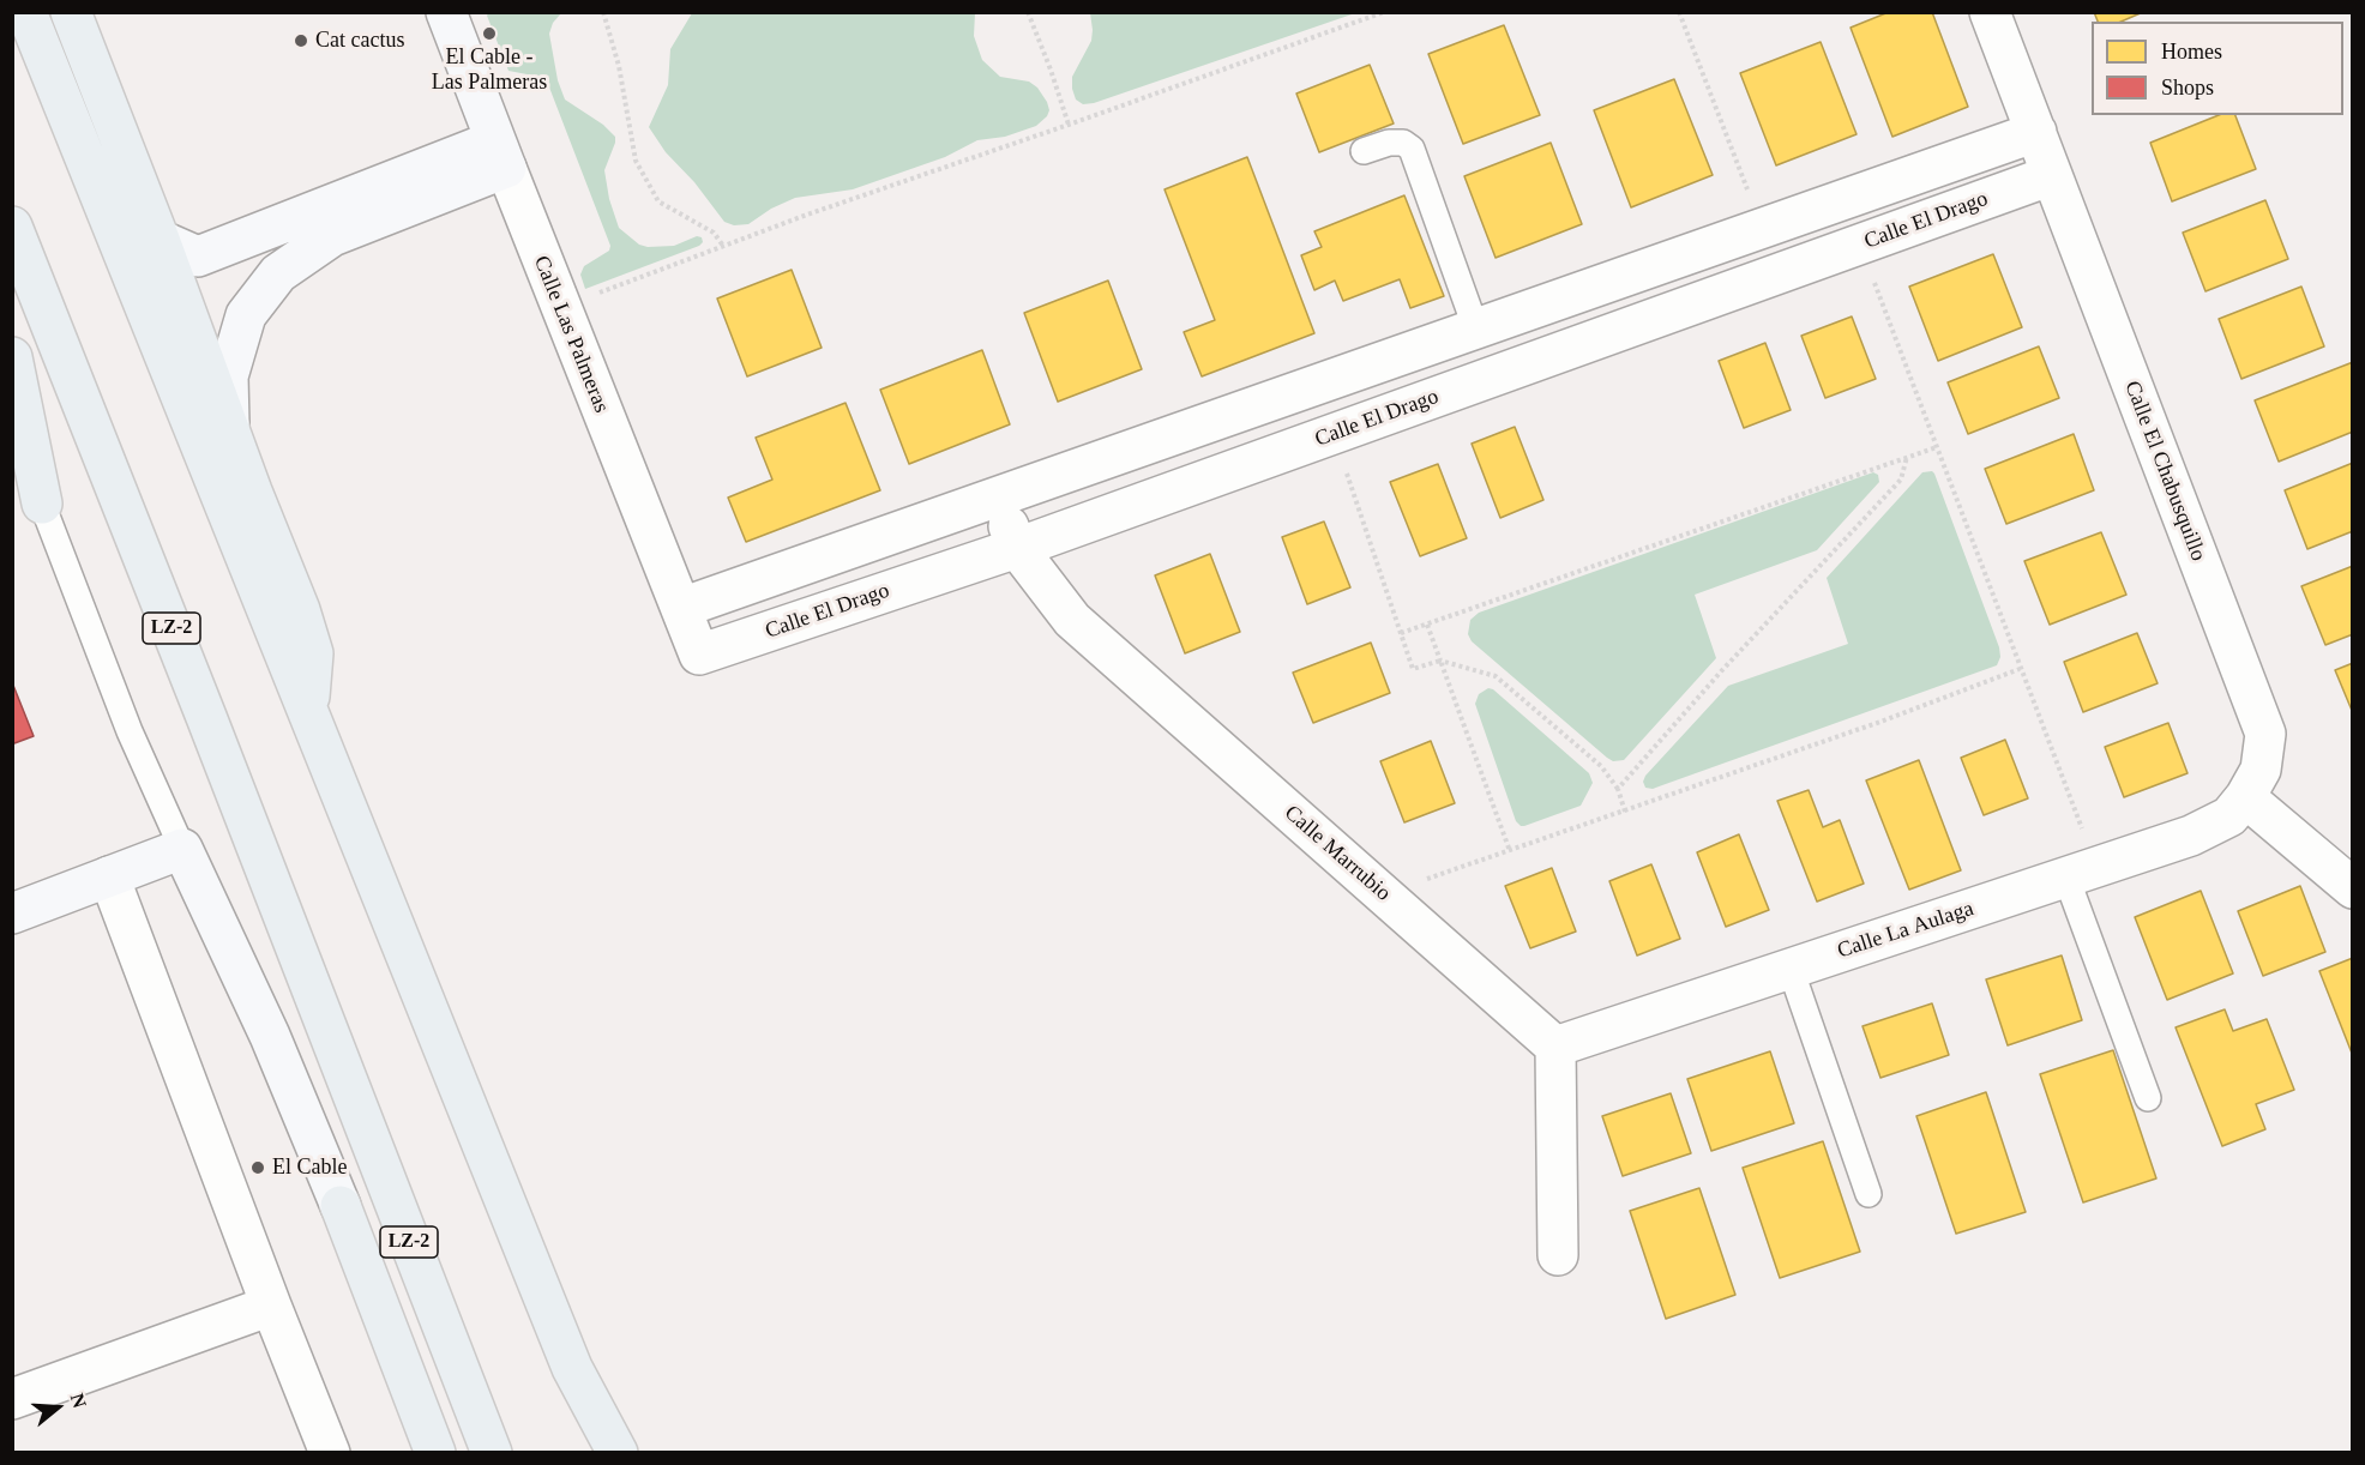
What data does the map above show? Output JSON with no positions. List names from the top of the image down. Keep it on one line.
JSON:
{"streets":{"highway":["LZ-2"],"street":["Calle El Drago","Calle Las Palmeras","Calle El Chabusquillo","Calle Marrubio","Calle La Aulaga"]},"crossings":[["Calle El Drago","Calle Las Palmeras"],["Calle El Drago","Calle El Chabusquillo"],["Calle El Drago","Calle Marrubio"],["Calle El Chabusquillo","Calle La Aulaga"],["Calle Marrubio","Calle La Aulaga"]],"places":["El Cable - Las Palmeras","Cat cactus","El Cable"],"legend":["Homes","Shops"],"north":"right"}
